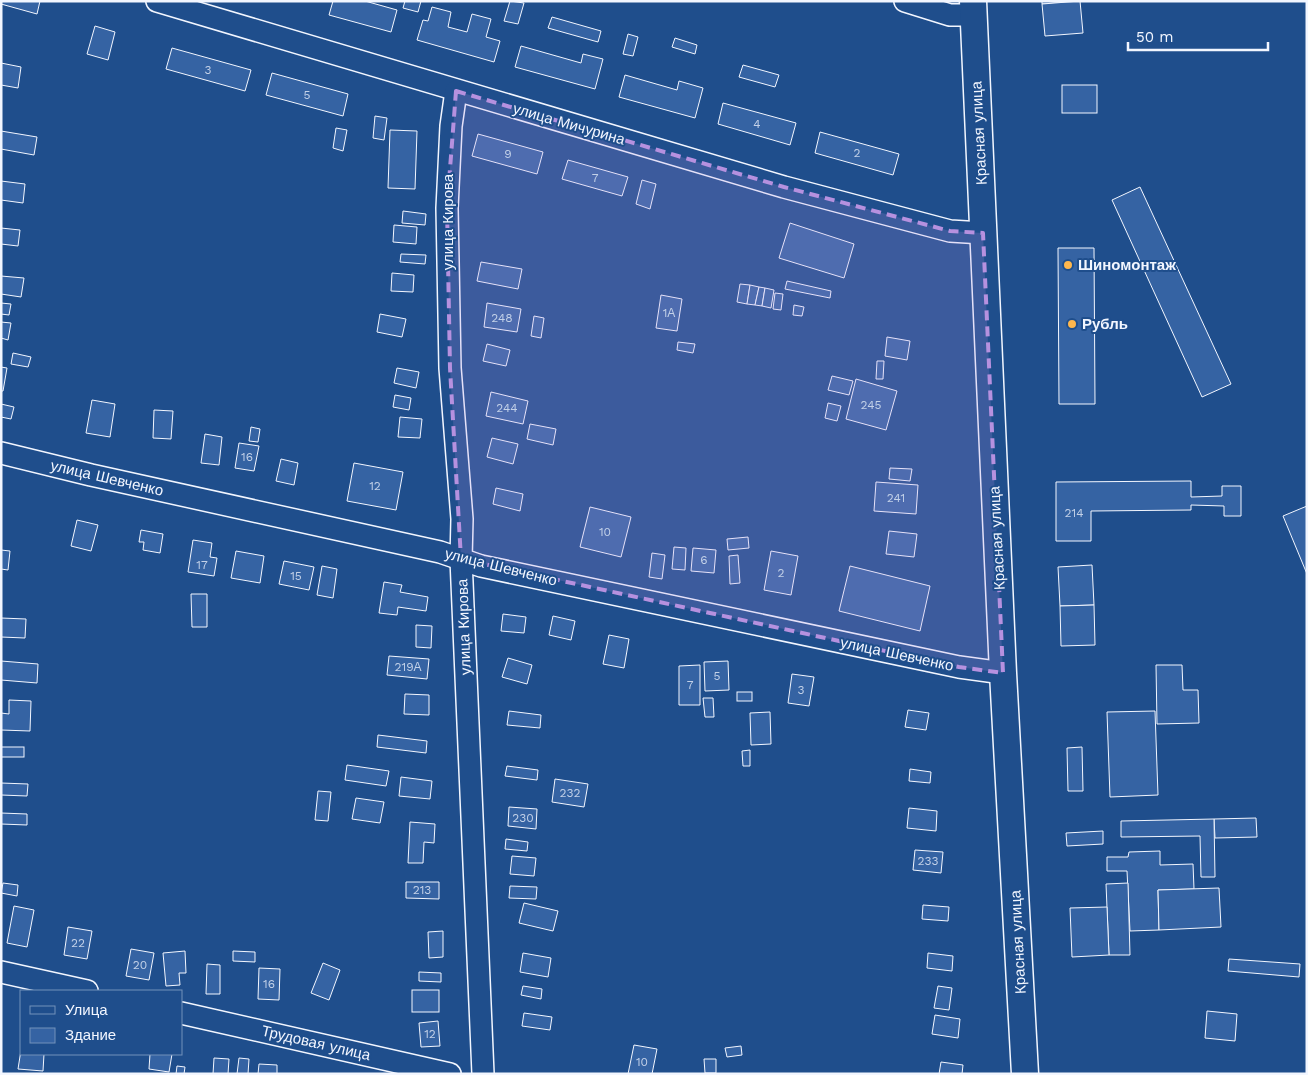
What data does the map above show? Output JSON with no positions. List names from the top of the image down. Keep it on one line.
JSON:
{"streets":{"main road":["Красная улица"],"street":["улица Мичурина","улица Кирова","улица Шевченко","Трудовая улица"]},"crossings":[["улица Мичурина","Красная улица"],["улица Мичурина","улица Кирова"],["Красная улица","улица Шевченко"],["улица Кирова","улица Шевченко"]],"places":["Шиномонтаж","Рубль"],"house_numbers":["3","5","4","2","9","7","1А","248","245","244","16","12","241","214","10","6","17","2","15","219А","5","7","3","232","230","233","213","22","20","16","12","10"],"legend":["Улица","Здание"],"scale_bar":"50 m"}
